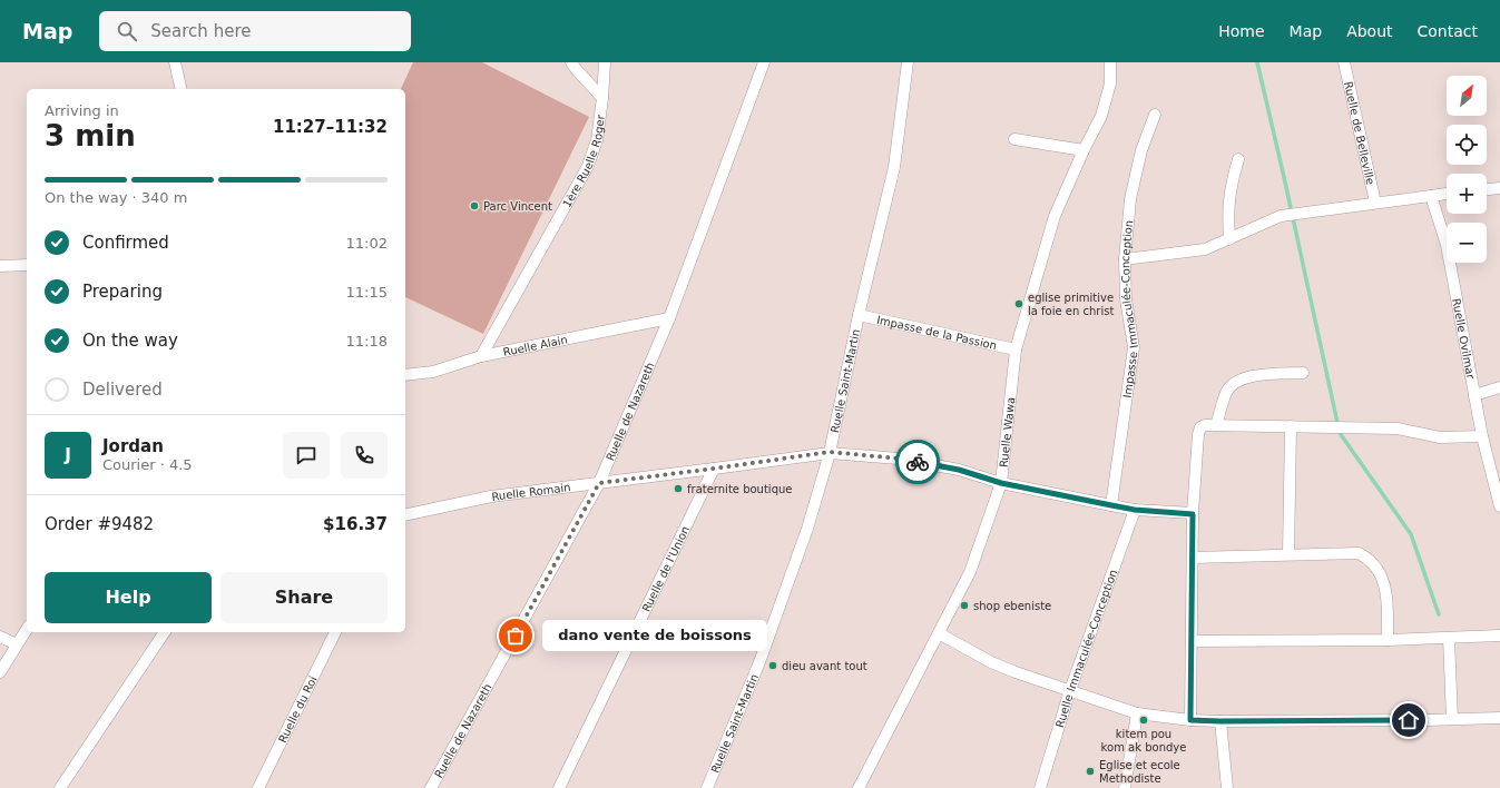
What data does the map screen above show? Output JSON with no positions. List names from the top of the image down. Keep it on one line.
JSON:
{"streets":{"street":["Ruelle de Belleville","1ère Ruelle Roger","Impasse Immaculée-Conception","Impasse de la Passion","Ruelle Ovilmar","Ruelle Alain","Ruelle Saint-Martin","Ruelle de Nazareth","Ruelle Wawa","Ruelle Romain","Ruelle de l'Union","Ruelle Immaculée-Conception","Ruelle du Roi"]},"crossings":[["1ère Ruelle Roger","Ruelle Alain"],["Impasse Immaculée-Conception","Ruelle Romain"],["Impasse de la Passion","Ruelle Saint-Martin"],["Impasse de la Passion","Ruelle Wawa"],["Ruelle Alain","Ruelle de Nazareth"],["Ruelle Saint-Martin","Ruelle Romain"],["Ruelle de Nazareth","Ruelle Romain"],["Ruelle Wawa","Ruelle Romain"],["Ruelle Romain","Ruelle de l'Union"],["Ruelle Romain","Ruelle Immaculée-Conception"]],"places":["Parc Vincent","eglise primitive la foie en christ","fraternite boutique","shop ebeniste","dano vente de boissons","dieu avant tout","kitem pou kom ak bondye","Eglise et ecole Methodiste"],"north":"top right","page":{"header":"Map","search":"Search here","nav":["Home","Map","About","Contact"],"map_buttons":["+","−"],"heading":["3 min","Arriving in","11:27–11:32"],"panel":["Jordan","Courier · 4.5","Order #9482","$16.37"],"bar":"On the way · 340 m","list":[["Confirmed","11:02"],["Preparing","11:15"],["On the way","11:18"],"Delivered"],"round":"J","buttons":["Help","Share"],"bubble":"dano vente de boissons"}}
